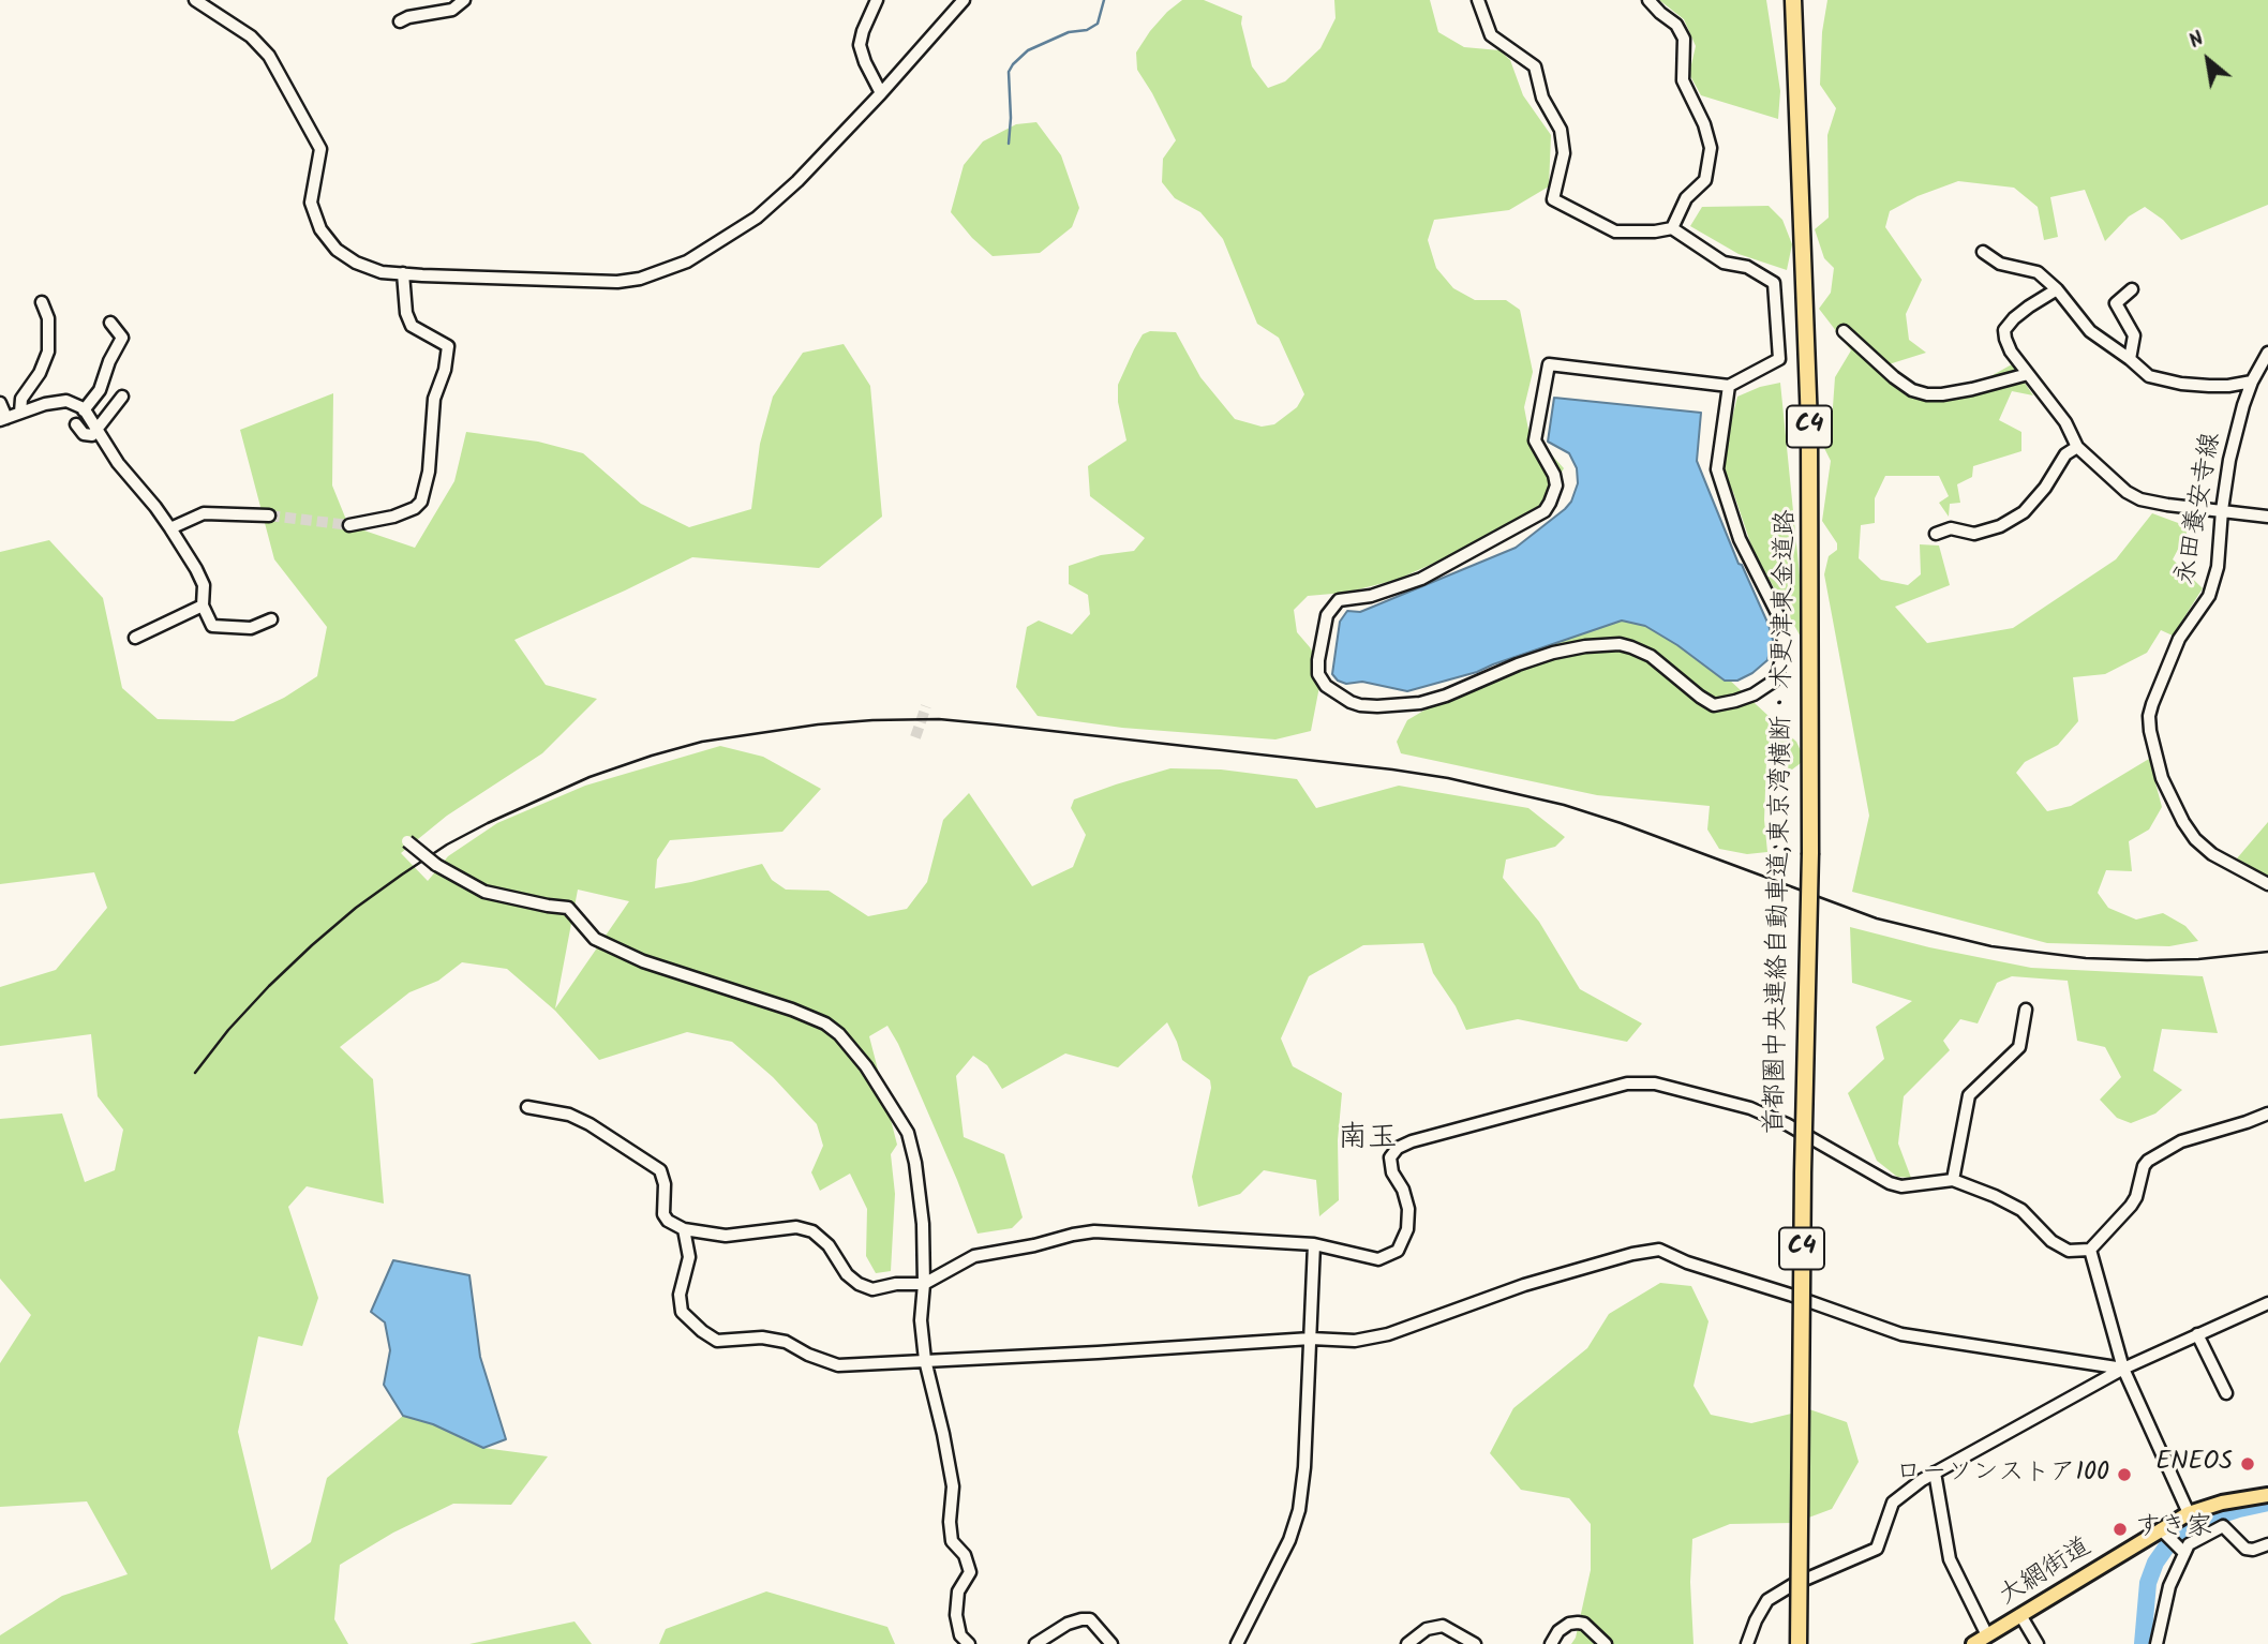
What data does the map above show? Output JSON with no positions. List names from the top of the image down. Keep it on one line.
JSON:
{"streets":{"highway":["C4","首都圏中央連絡自動車道;東京湾横断・木更津東金道路"],"main road":["大網街道"],"street":["永田養安寺線"]},"districts":["南玉"],"places":["ENEOS","ローソンストア100","すき家"],"north":"top left"}
